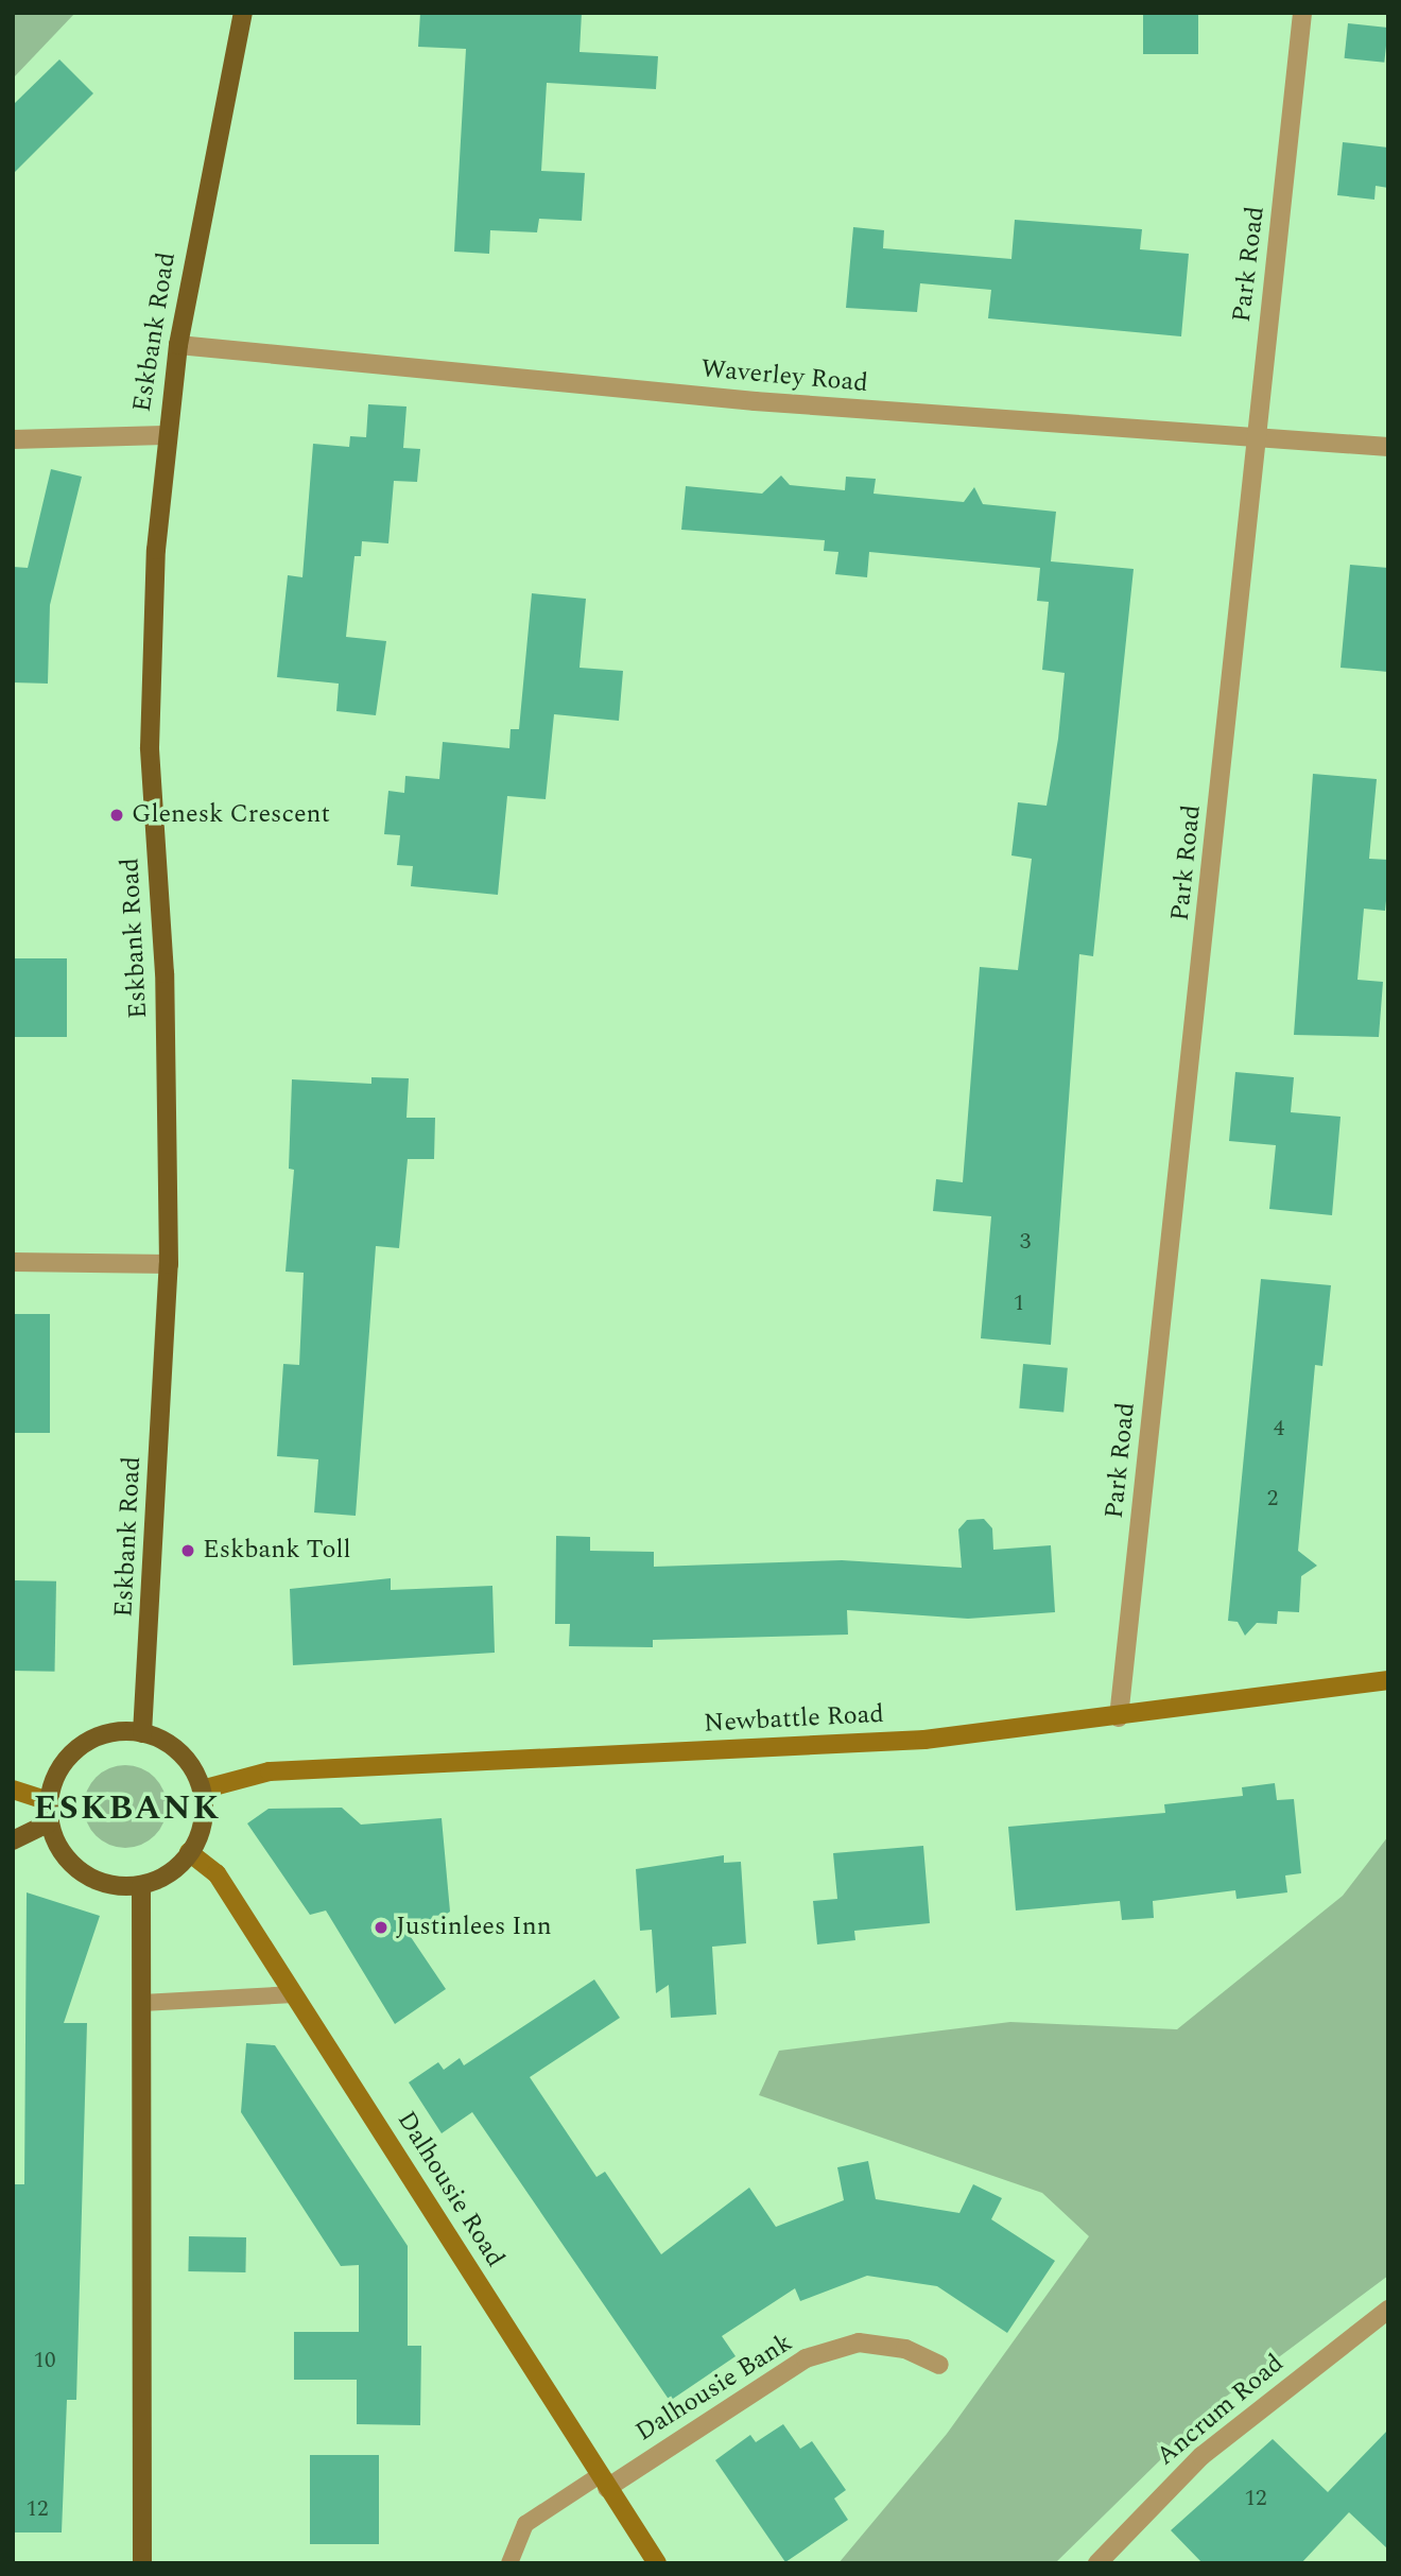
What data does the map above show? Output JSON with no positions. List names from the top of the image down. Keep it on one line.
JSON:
{"streets":{"main road":["Eskbank Road","Newbattle Road","Dalhousie Road"],"street":["Park Road","Waverley Road","Dalhousie Bank","Ancrum Road"]},"crossings":[["Park Road","Waverley Road"],["Park Road","Newbattle Road"],["Eskbank Road","Waverley Road"],["Eskbank Road","Newbattle Road"],["Eskbank Road","Dalhousie Road"],["Newbattle Road","Dalhousie Road"],["Dalhousie Road","Dalhousie Bank"]],"districts":["ESKBANK"],"places":["Glenesk Crescent","Eskbank Toll","Justinlees Inn"],"house_numbers":["3","1","4","2","10","12","12"]}
